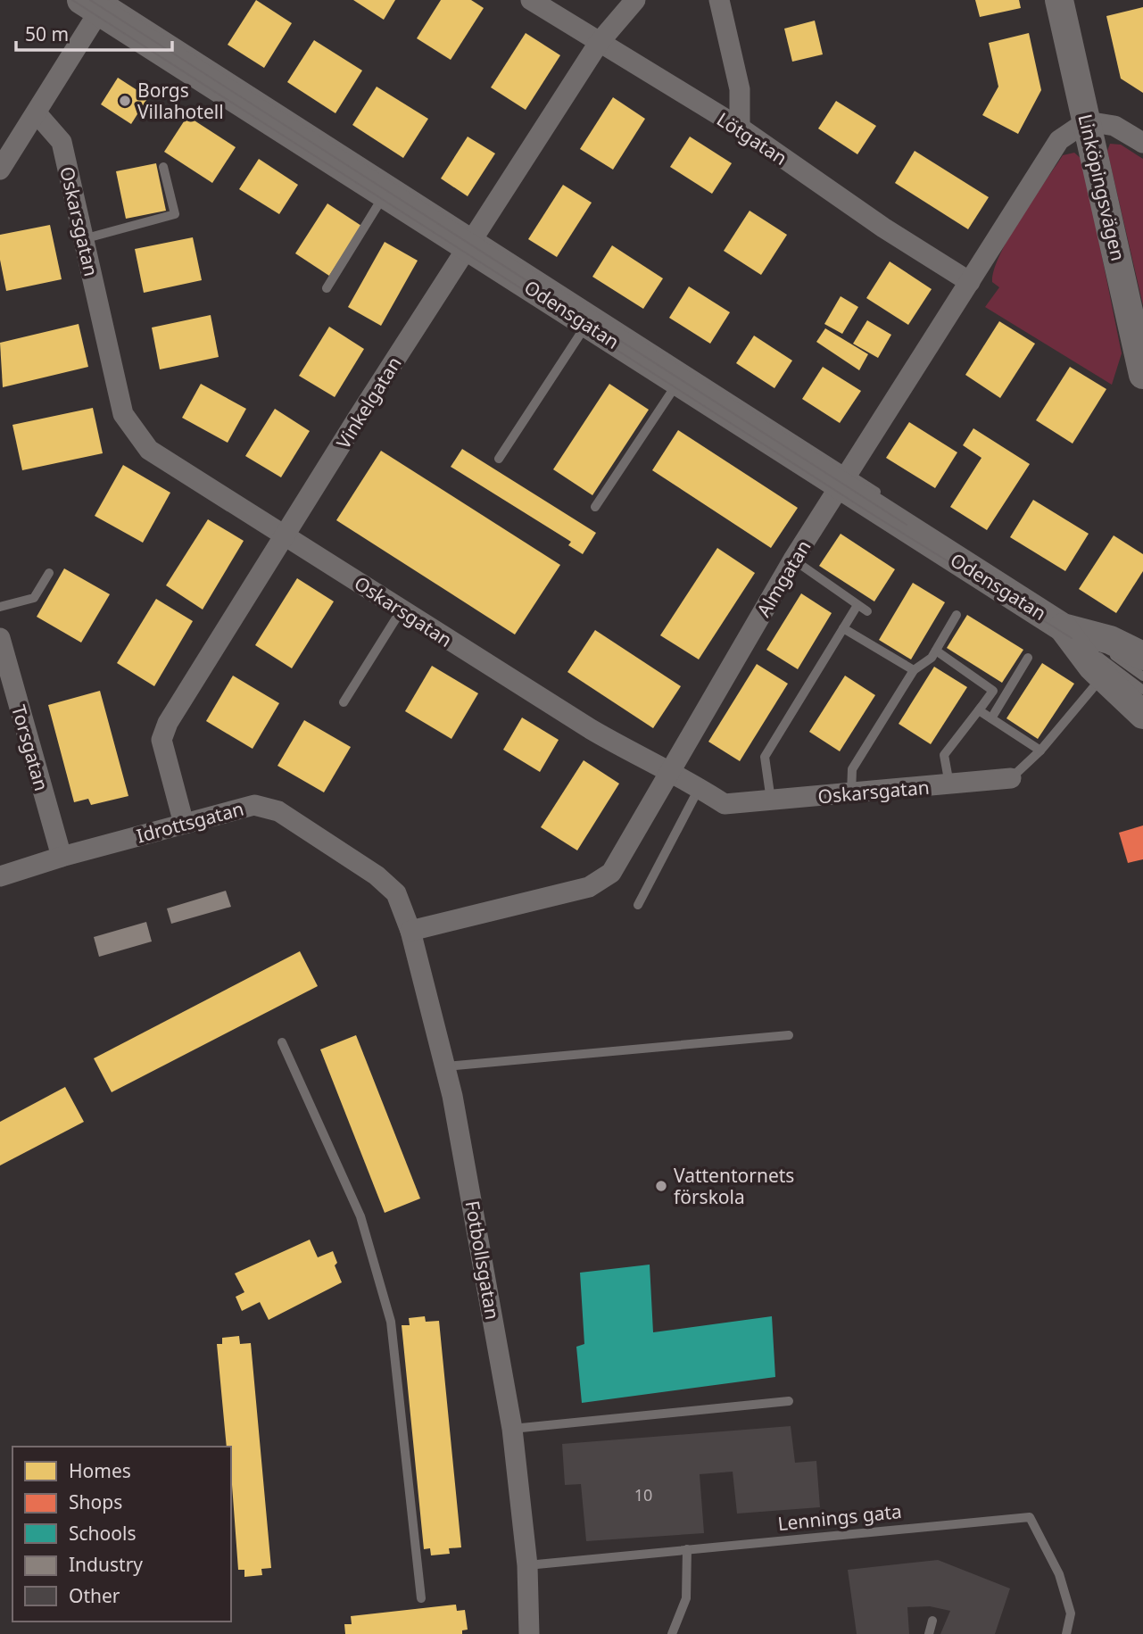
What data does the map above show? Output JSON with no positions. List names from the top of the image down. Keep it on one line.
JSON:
{"streets":{"street":["Lötgatan","Linköpingsvägen","Oskarsgatan","Odensgatan","Vinkelgatan","Almgatan","Torsgatan","Idrottsgatan","Fotbollsgatan"],"lane":["Lennings gata"]},"crossings":[["Lötgatan","Vinkelgatan"],["Lötgatan","Almgatan"],["Linköpingsvägen","Almgatan"],["Oskarsgatan","Vinkelgatan"],["Oskarsgatan","Almgatan"],["Odensgatan","Vinkelgatan"],["Odensgatan","Almgatan"],["Vinkelgatan","Idrottsgatan"],["Almgatan","Fotbollsgatan"],["Torsgatan","Idrottsgatan"],["Idrottsgatan","Fotbollsgatan"],["Fotbollsgatan","Lennings gata"]],"places":["Borgs Villahotell","Vattentornets förskola"],"house_numbers":["10"],"legend":["Homes","Shops","Schools","Industry","Other"],"scale_bar":"50 m"}
